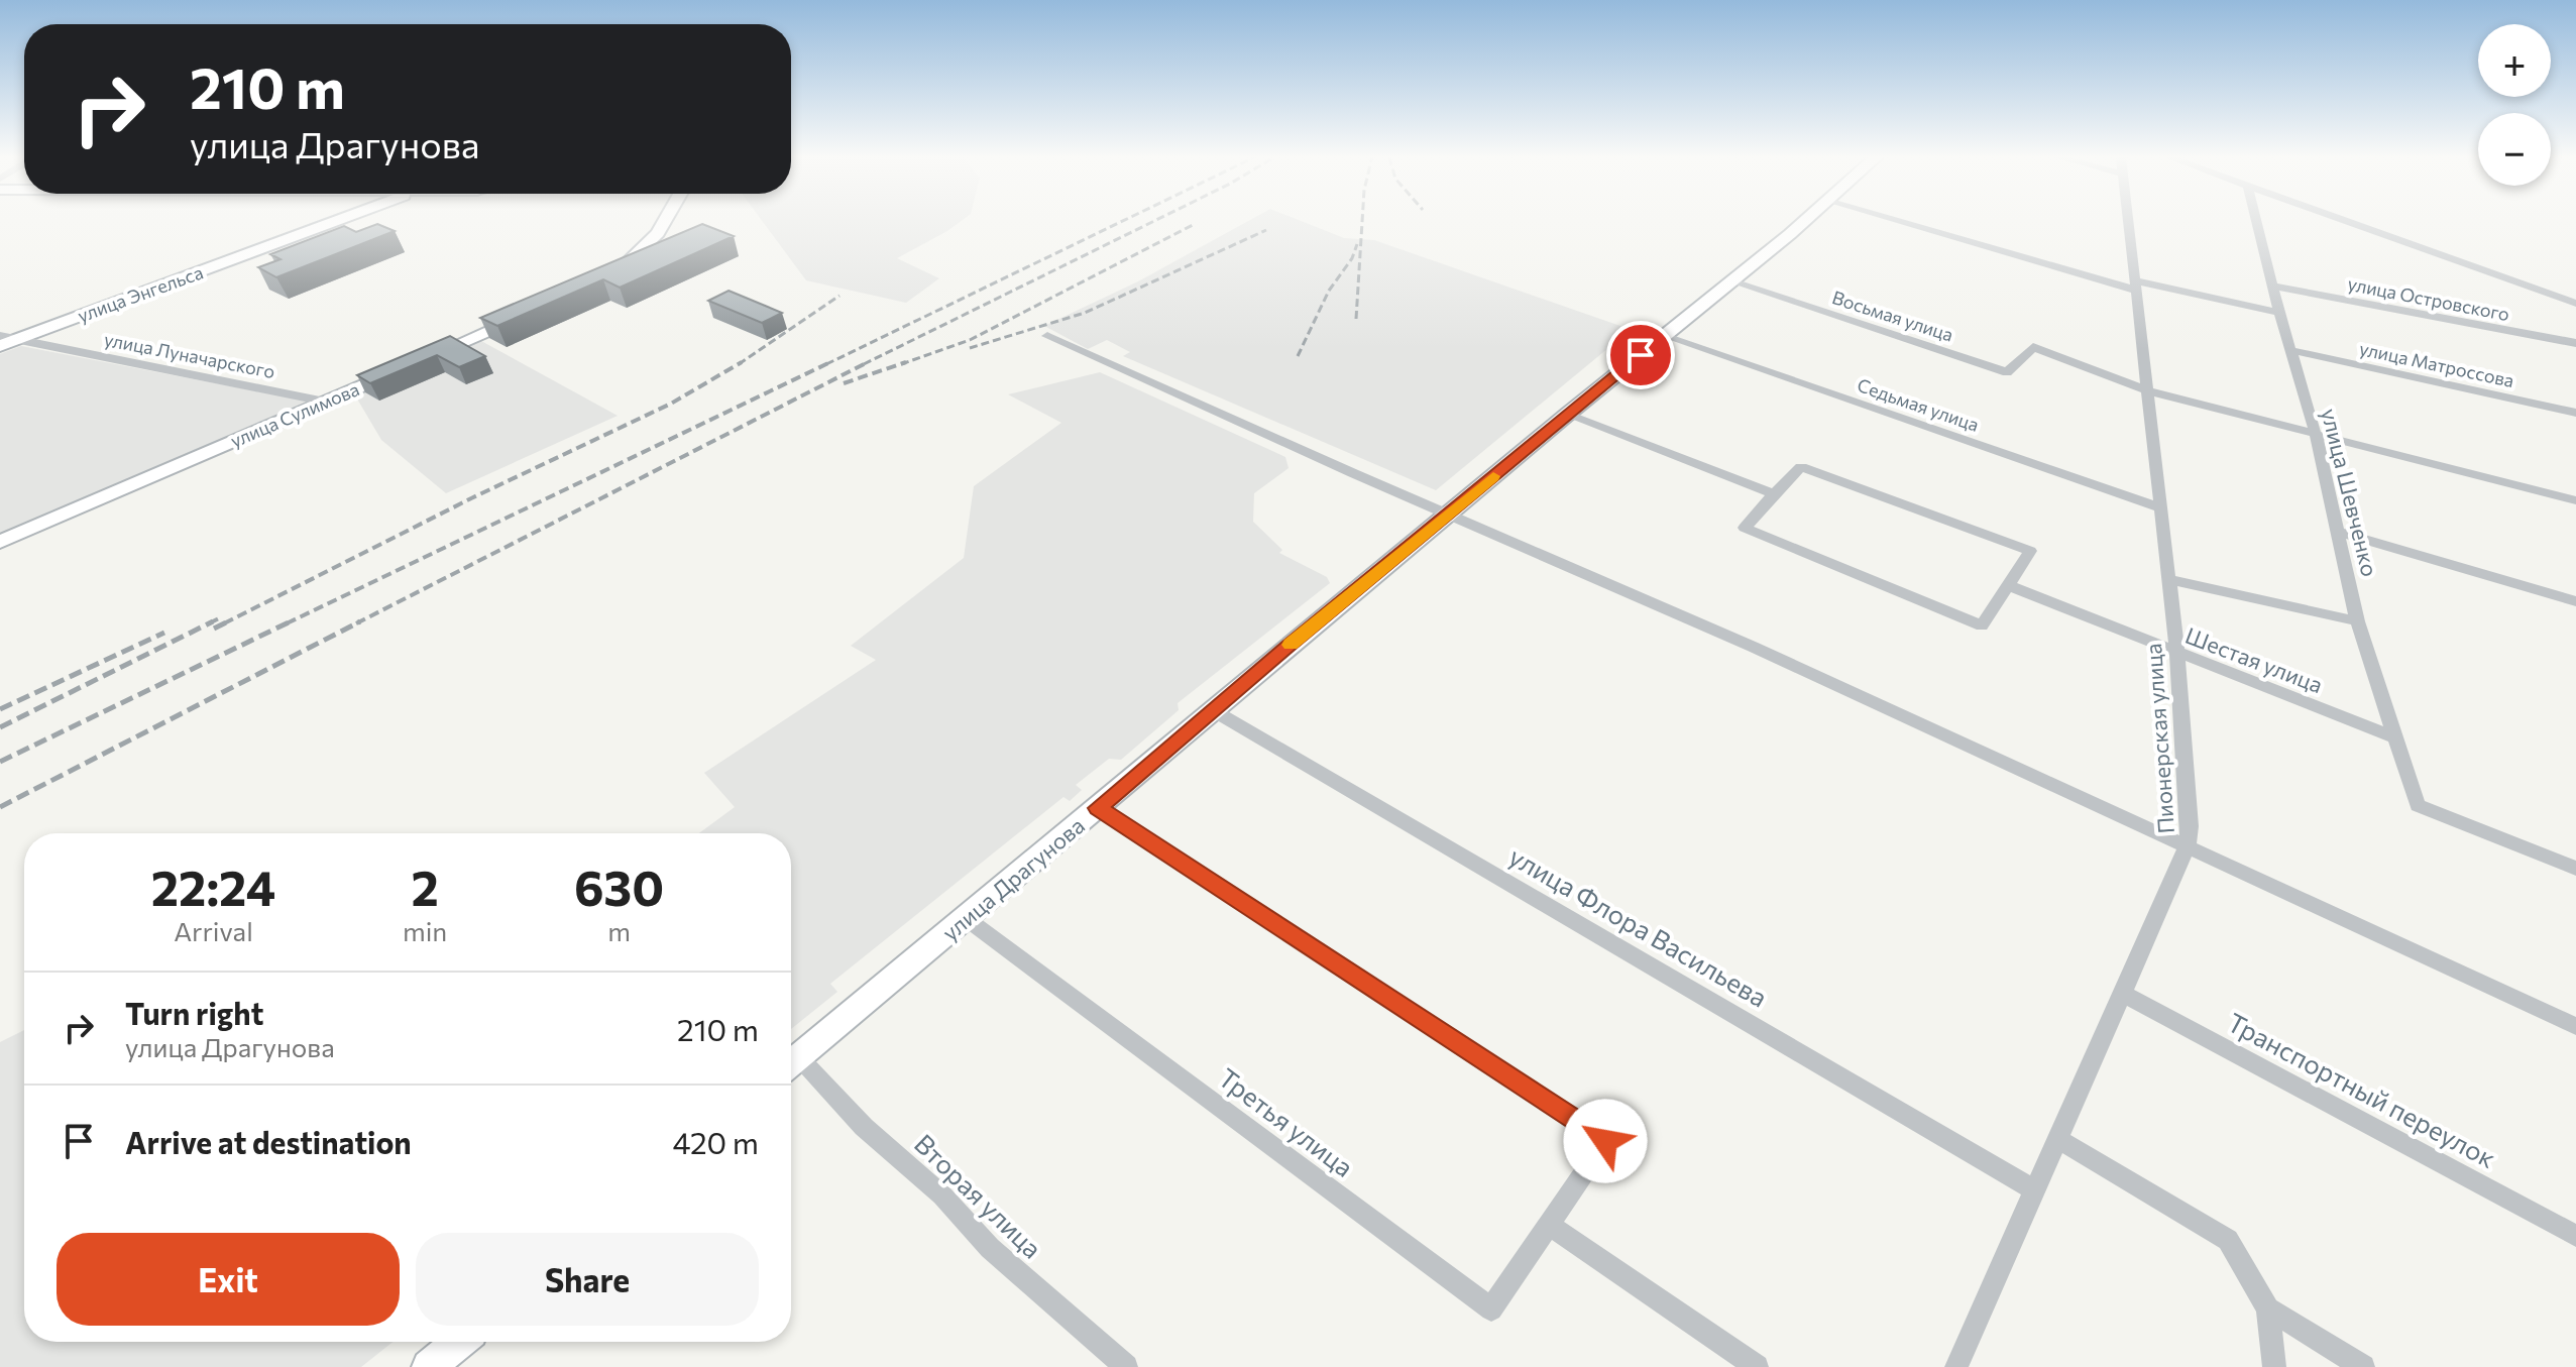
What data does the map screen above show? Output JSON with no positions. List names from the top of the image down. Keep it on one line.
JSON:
{"streets":{"main road":["улица Энгельса","улица Сулимова","улица Драгунова"],"street":["улица Островского","Восьмая улица","улица Луначарского","улица Матроссова","Седьмая улица","улица Шевченко","Шестая улица","Пионерская улица","улица Флора Васильева","Транспортный переулок","Третья улица","Вторая улица"]},"crossings":[["улица Энгельса","улица Луначарского"],["улица Островского","улица Шевченко"],["Восьмая улица","Пионерская улица"],["Восьмая улица","улица Драгунова"],["улица Луначарского","улица Сулимова"],["улица Матроссова","улица Шевченко"],["Седьмая улица","Пионерская улица"],["Седьмая улица","улица Драгунова"],["улица Шевченко","Шестая улица"],["Шестая улица","Пионерская улица"],["Пионерская улица","улица Флора Васильева"],["Пионерская улица","Транспортный переулок"],["улица Драгунова","улица Флора Васильева"],["улица Драгунова","Третья улица"]],"page":{"map_buttons":["+","−"],"turn":["210 m","улица Драгунова"],"eta":["22:24","Arrival","2","min","630","m"],"list":[{"name":"Turn right","note":"улица Драгунова","value":"210 m"},{"name":"Arrive at destination","value":"420 m"}],"buttons":["Exit","Share"]}}
